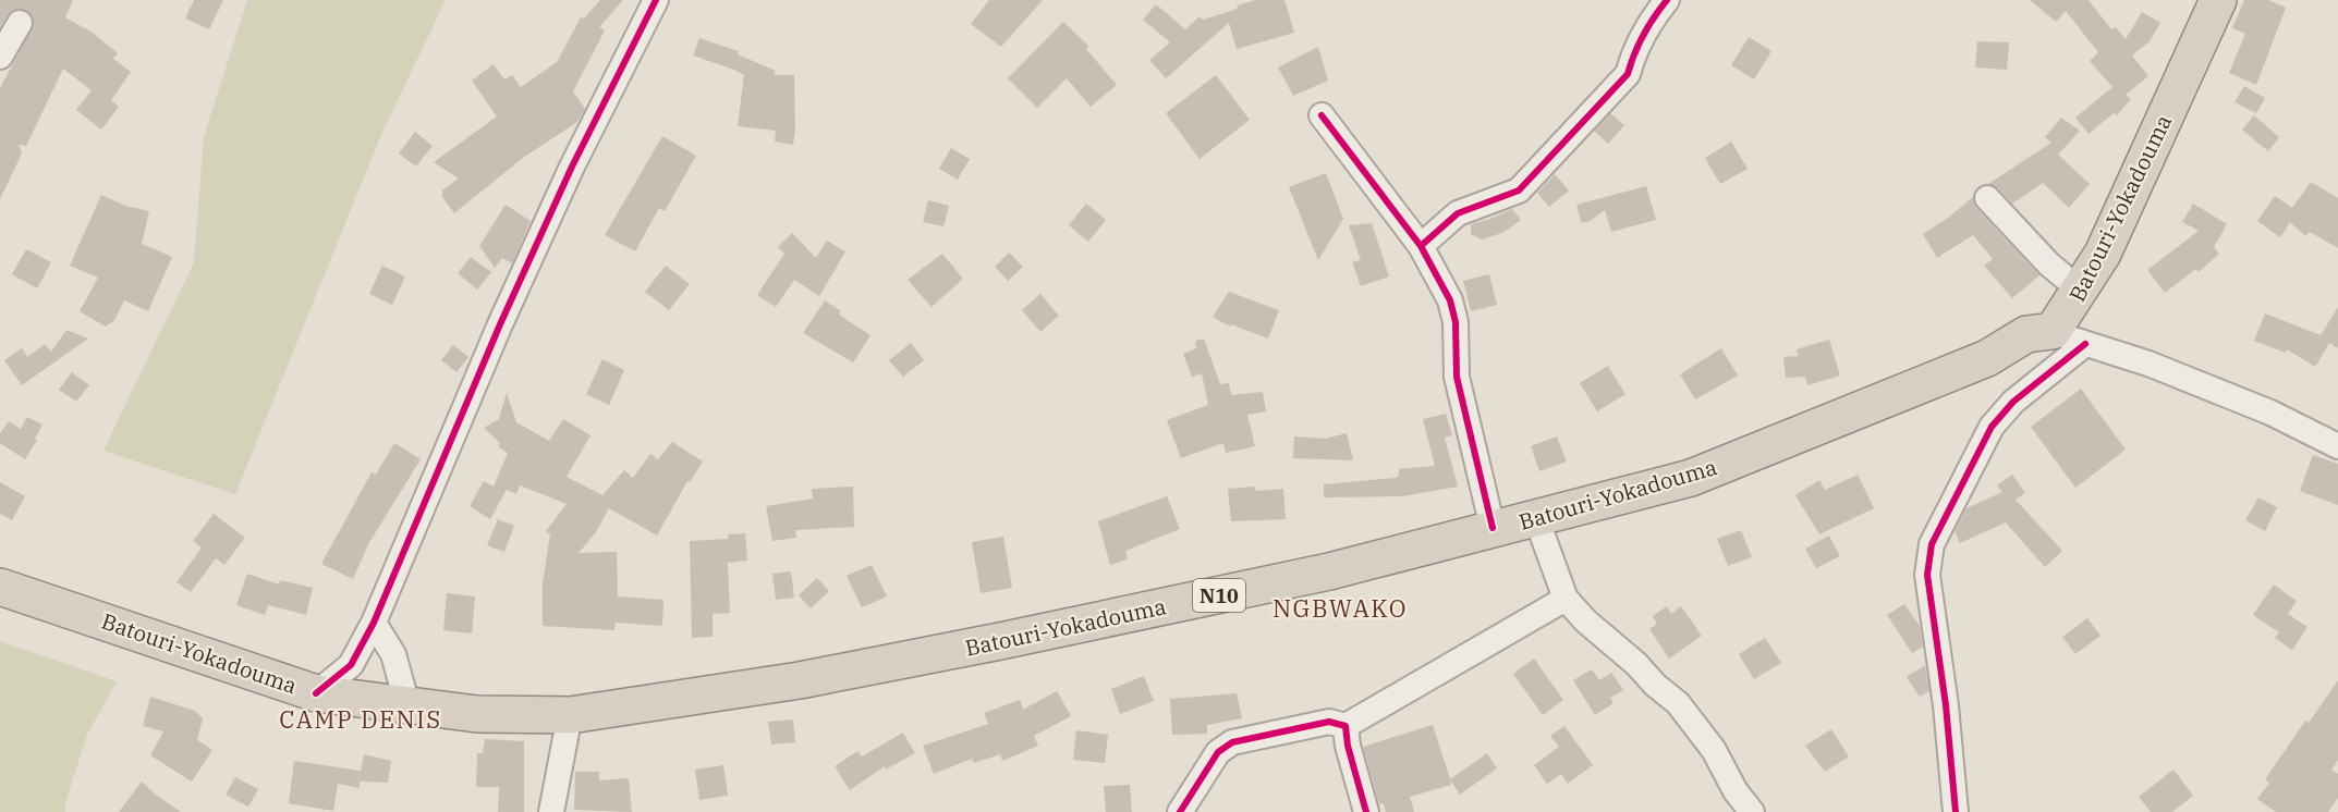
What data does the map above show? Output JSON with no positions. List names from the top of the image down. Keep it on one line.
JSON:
{"streets":{"highway":["Batouri-Yokadouma","N10"]},"districts":["NGBWAKO","CAMP DENIS"]}
